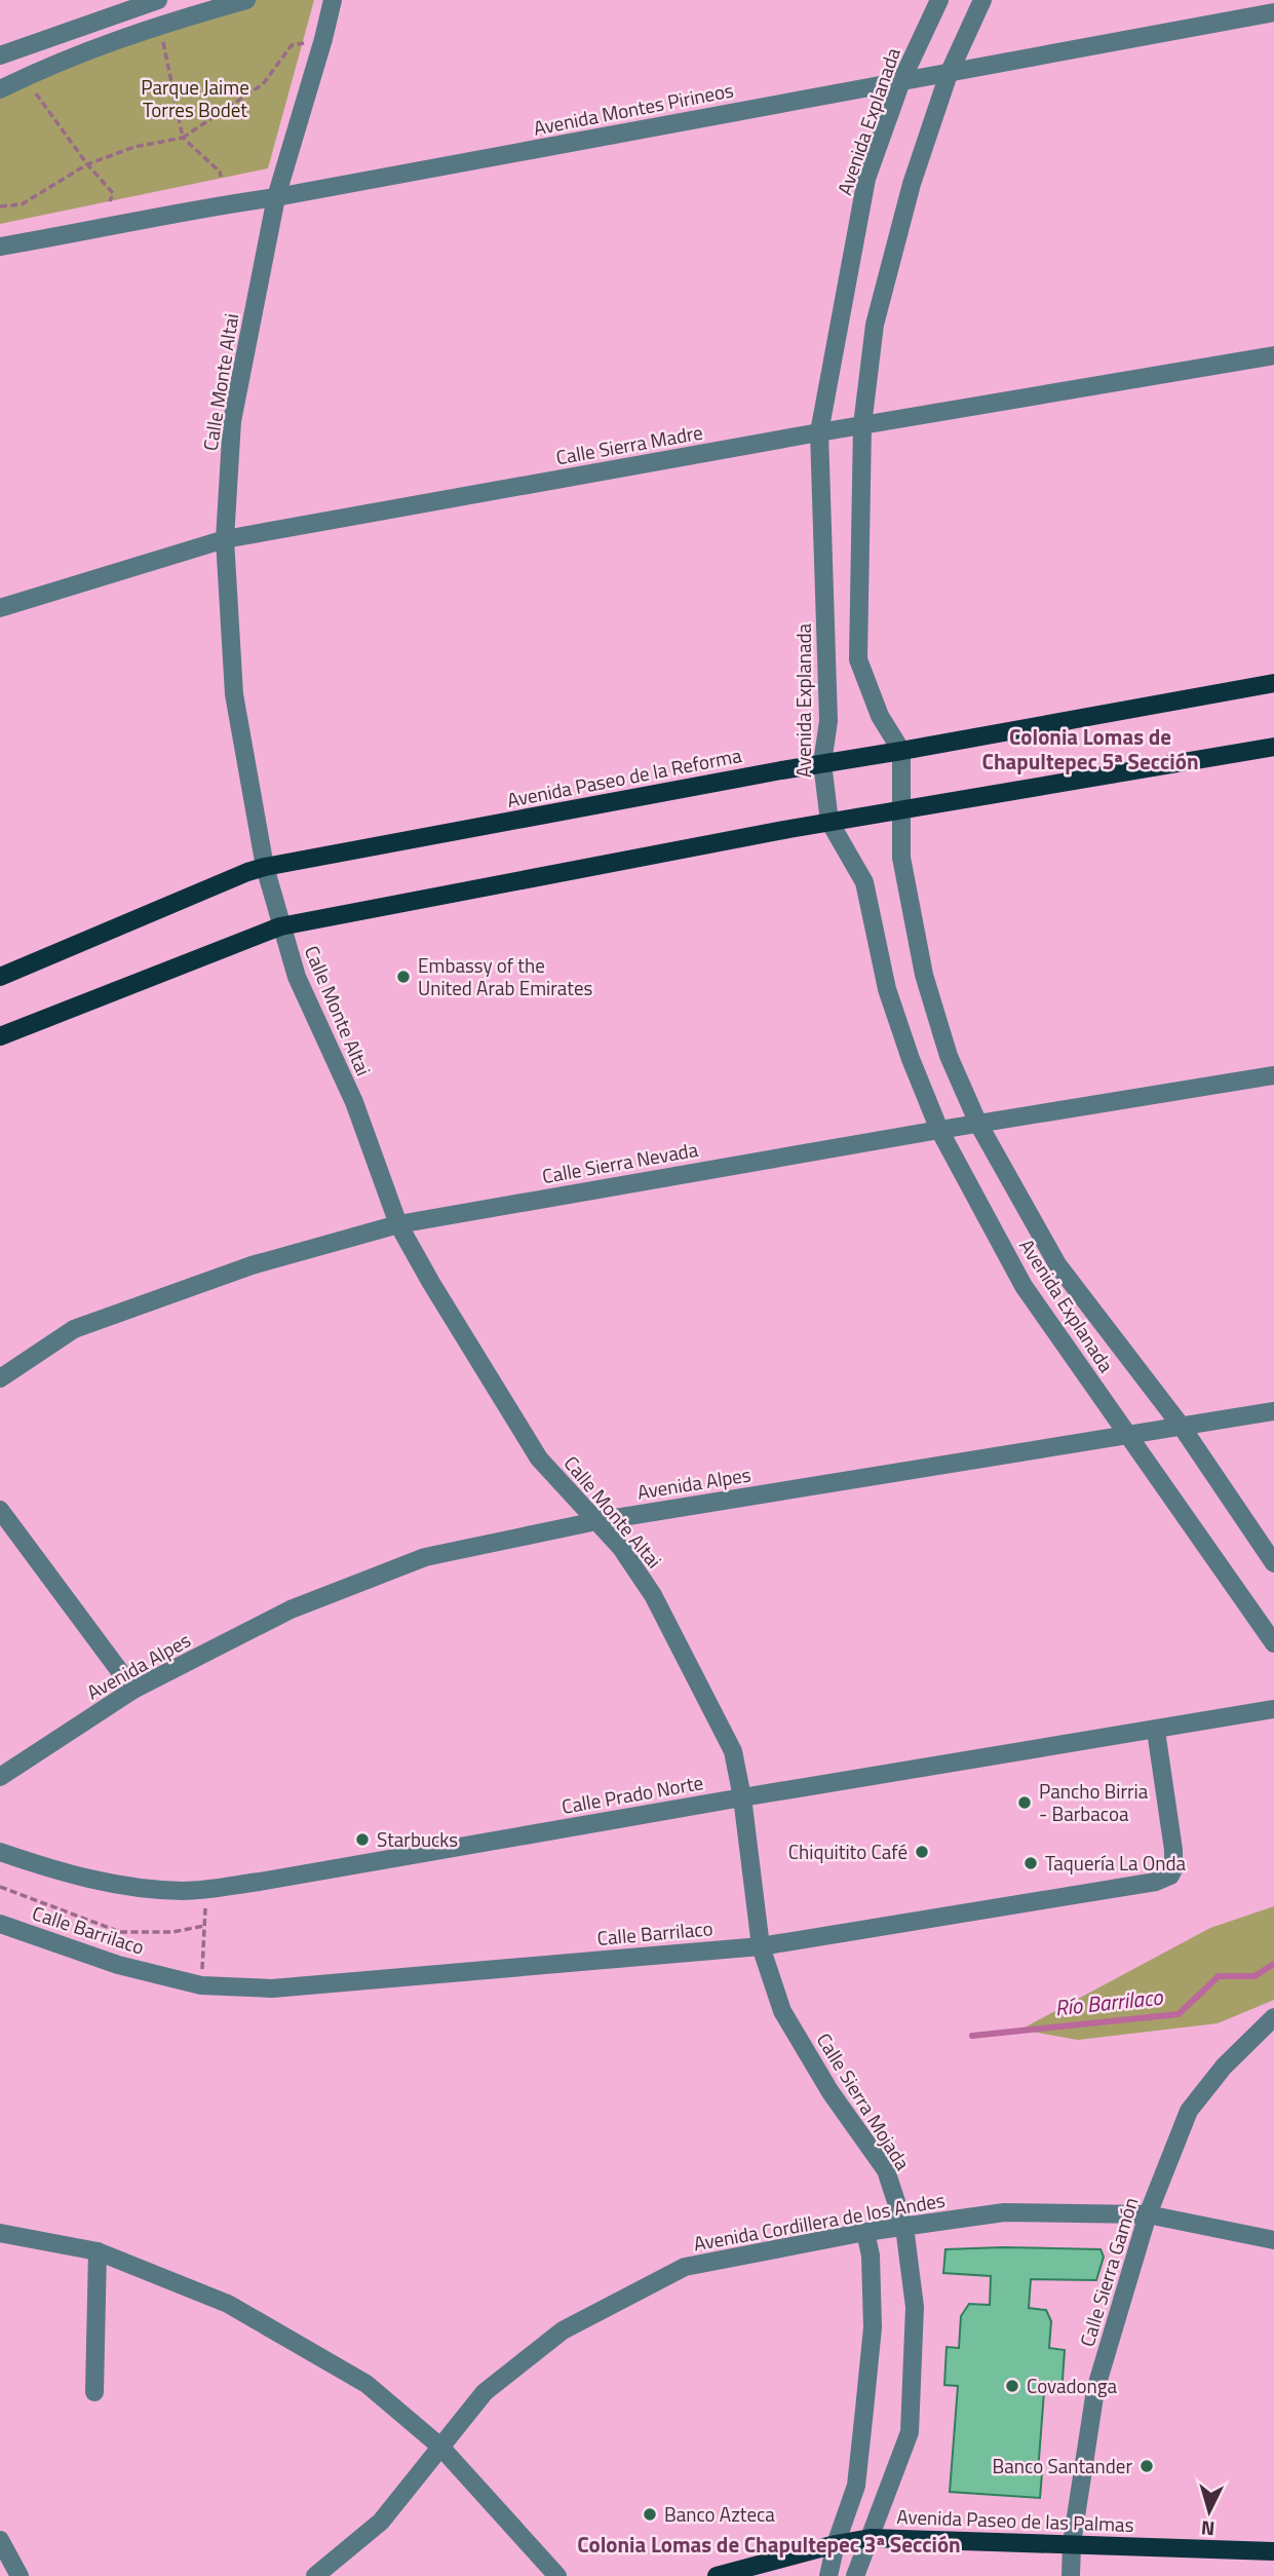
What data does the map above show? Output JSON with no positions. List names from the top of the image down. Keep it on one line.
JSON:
{"streets":{"main road":["Avenida Paseo de la Reforma","Avenida Paseo de las Palmas"],"street":["Avenida Montes Pirineos","Avenida Explanada","Calle Monte Altai","Calle Sierra Madre","Calle Sierra Nevada","Avenida Alpes","Calle Prado Norte","Calle Barrilaco","Calle Sierra Mojada","Avenida Cordillera de los Andes","Calle Sierra Gamón"]},"crossings":[["Avenida Montes Pirineos","Avenida Explanada"],["Avenida Montes Pirineos","Calle Monte Altai"],["Avenida Explanada","Calle Sierra Madre"],["Avenida Explanada","Avenida Paseo de la Reforma"],["Avenida Explanada","Calle Sierra Nevada"],["Avenida Explanada","Avenida Alpes"],["Calle Monte Altai","Calle Sierra Madre"],["Calle Monte Altai","Avenida Paseo de la Reforma"],["Calle Monte Altai","Calle Sierra Nevada"],["Calle Monte Altai","Avenida Alpes"],["Calle Monte Altai","Calle Prado Norte"],["Calle Monte Altai","Calle Barrilaco"],["Calle Monte Altai","Calle Sierra Mojada"],["Calle Prado Norte","Calle Barrilaco"],["Calle Barrilaco","Calle Sierra Mojada"],["Calle Sierra Mojada","Avenida Cordillera de los Andes"],["Calle Sierra Mojada","Avenida Paseo de las Palmas"],["Avenida Cordillera de los Andes","Calle Sierra Gamón"],["Calle Sierra Gamón","Avenida Paseo de las Palmas"]],"districts":["Colonia Lomas de Chapultepec 5ª Sección","Colonia Lomas de Chapultepec 3ª Sección"],"water":["Río Barrilaco"],"parks":["Parque Jaime Torres Bodet"],"places":["Embassy of the United Arab Emirates","Pancho Birria - Barbacoa","Starbucks","Chiquitito Café","Taquería La Onda","Covadonga","Banco Santander","Banco Azteca"],"north":"bottom"}
